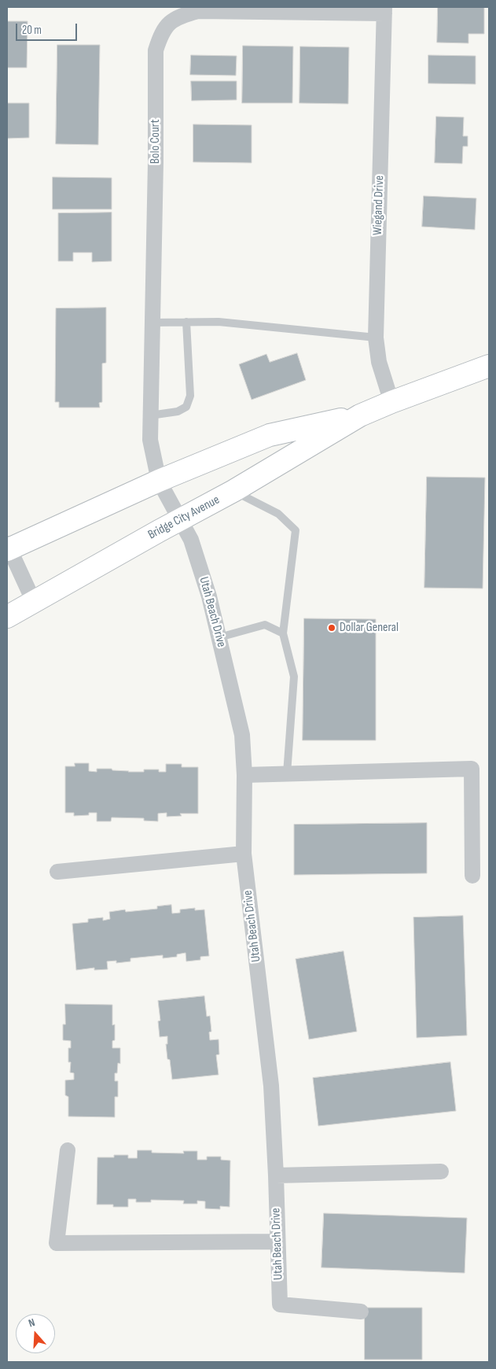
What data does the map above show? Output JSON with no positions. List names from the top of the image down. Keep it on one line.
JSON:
{"streets":{"main road":["Bridge City Avenue"],"street":["Bolo Court","Wiegand Drive","Utah Beach Drive"]},"crossings":[["Bolo Court","Wiegand Drive"],["Bolo Court","Bridge City Avenue"],["Bolo Court","Utah Beach Drive"],["Wiegand Drive","Bridge City Avenue"],["Bridge City Avenue","Utah Beach Drive"]],"places":["Dollar General"],"scale_bar":"20 m","north":"top"}
